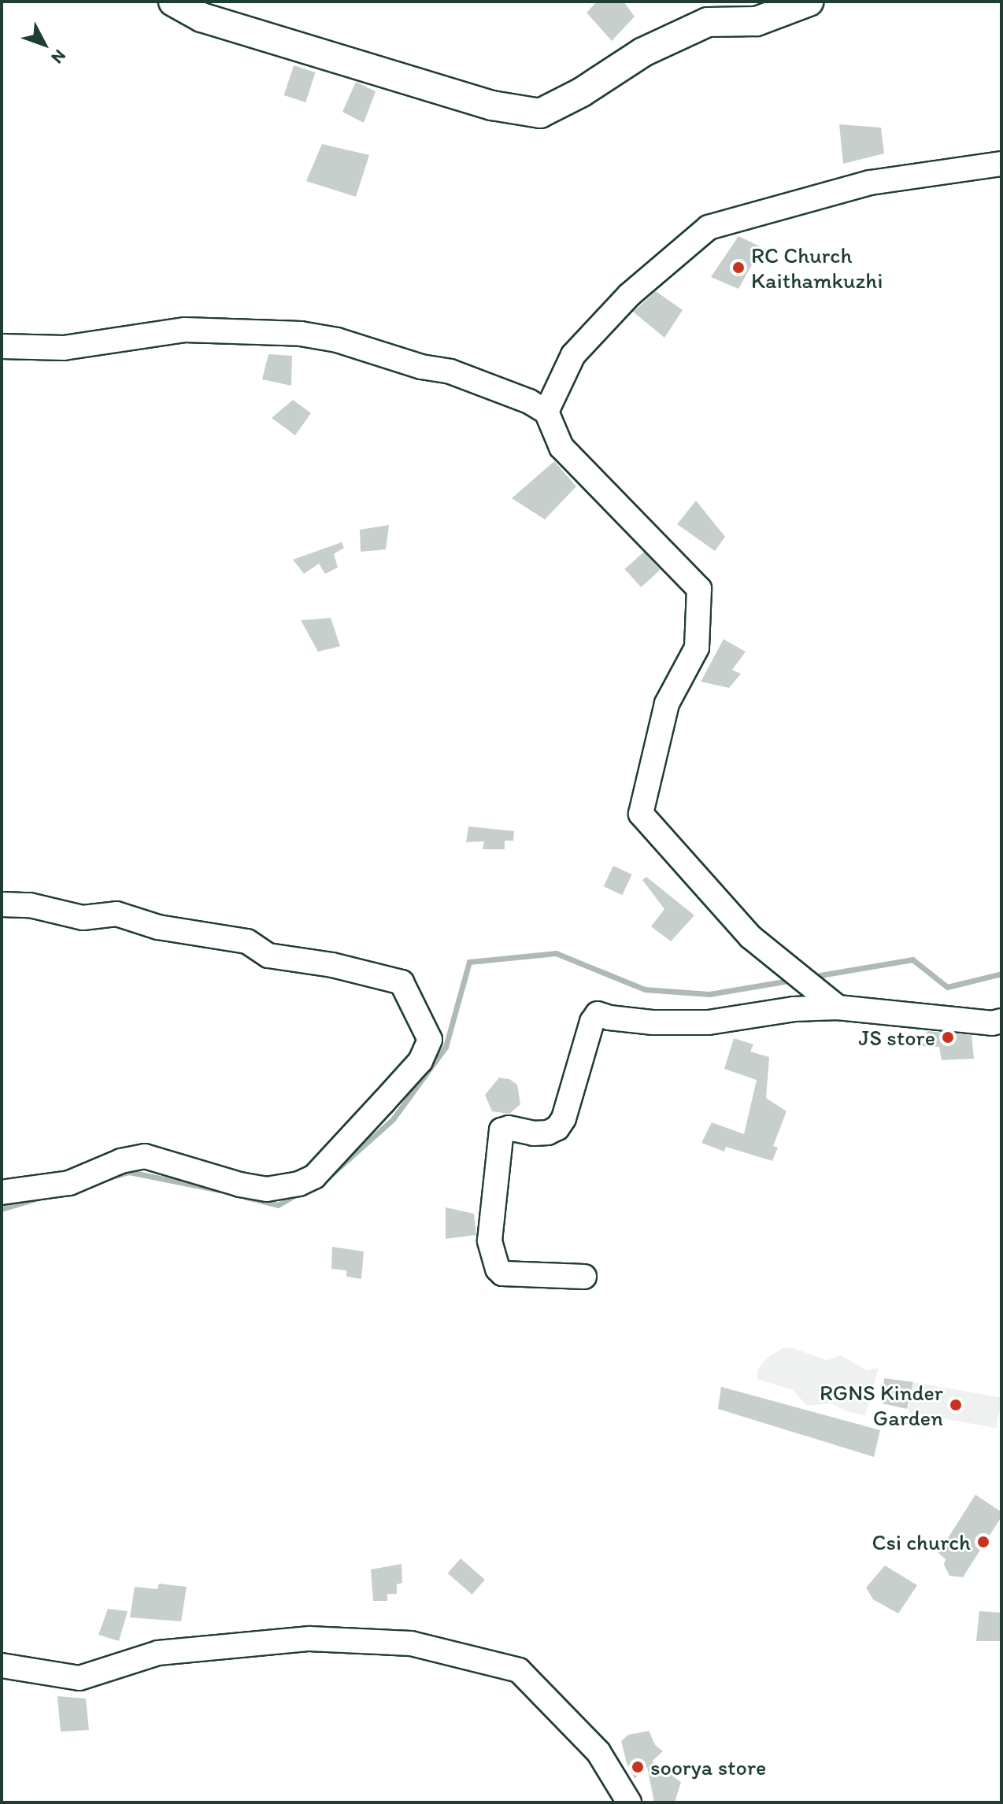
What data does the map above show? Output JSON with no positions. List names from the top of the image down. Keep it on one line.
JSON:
{"places":["RC Church Kaithamkuzhi","JS store","RGNS Kinder Garden","Csi church","soorya store"],"north":"bottom right"}
